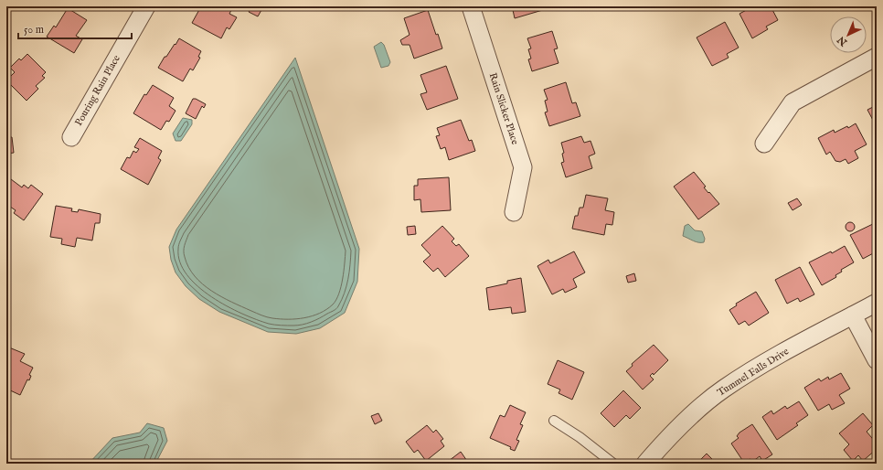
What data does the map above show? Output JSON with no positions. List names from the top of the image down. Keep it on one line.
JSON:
{"streets":{"street":["Pouring Rain Place","Rain Slicker Place","Tummel Falls Drive"]},"scale_bar":"50 m","north":"bottom left"}
